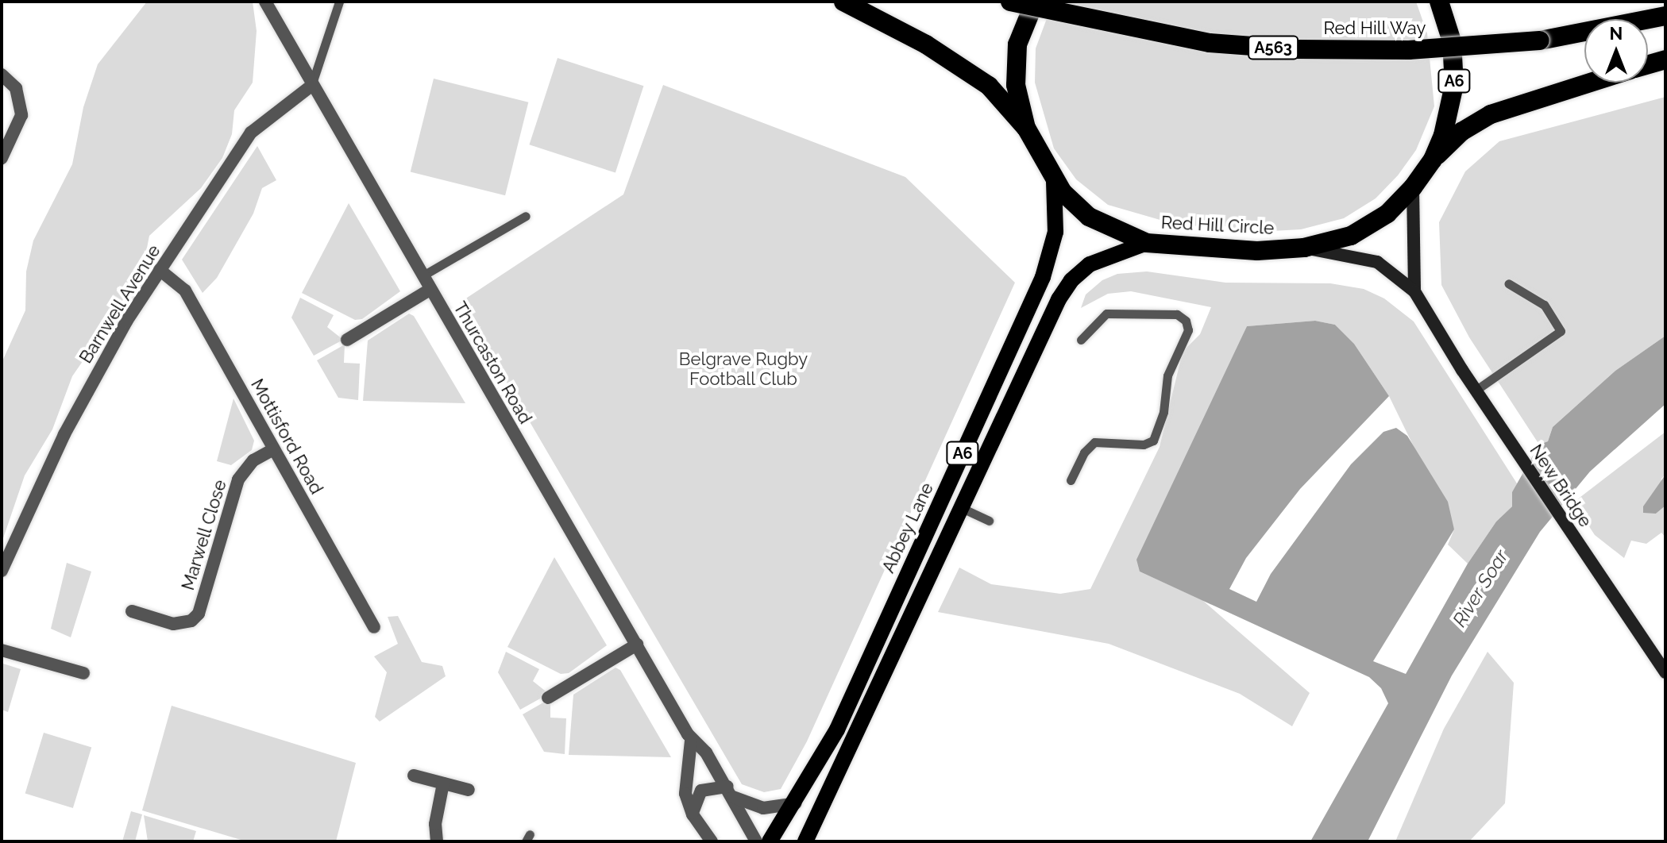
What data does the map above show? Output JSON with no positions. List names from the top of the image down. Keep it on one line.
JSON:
{"streets":{"highway":["Red Hill Way","A563","A6","Red Hill Circle"],"main road":["Abbey Lane"],"street":["Barnwell Avenue","Thurcaston Road","Mottisford Road","New Bridge","Marwell Close"]},"crossings":[["A6","Red Hill Circle"],["Red Hill Circle","Abbey Lane"],["Barnwell Avenue","Thurcaston Road"],["Barnwell Avenue","Mottisford Road"],["Mottisford Road","Marwell Close"]],"water":["River Soar"],"parks":["Belgrave Rugby Football Club"],"north":"top"}
